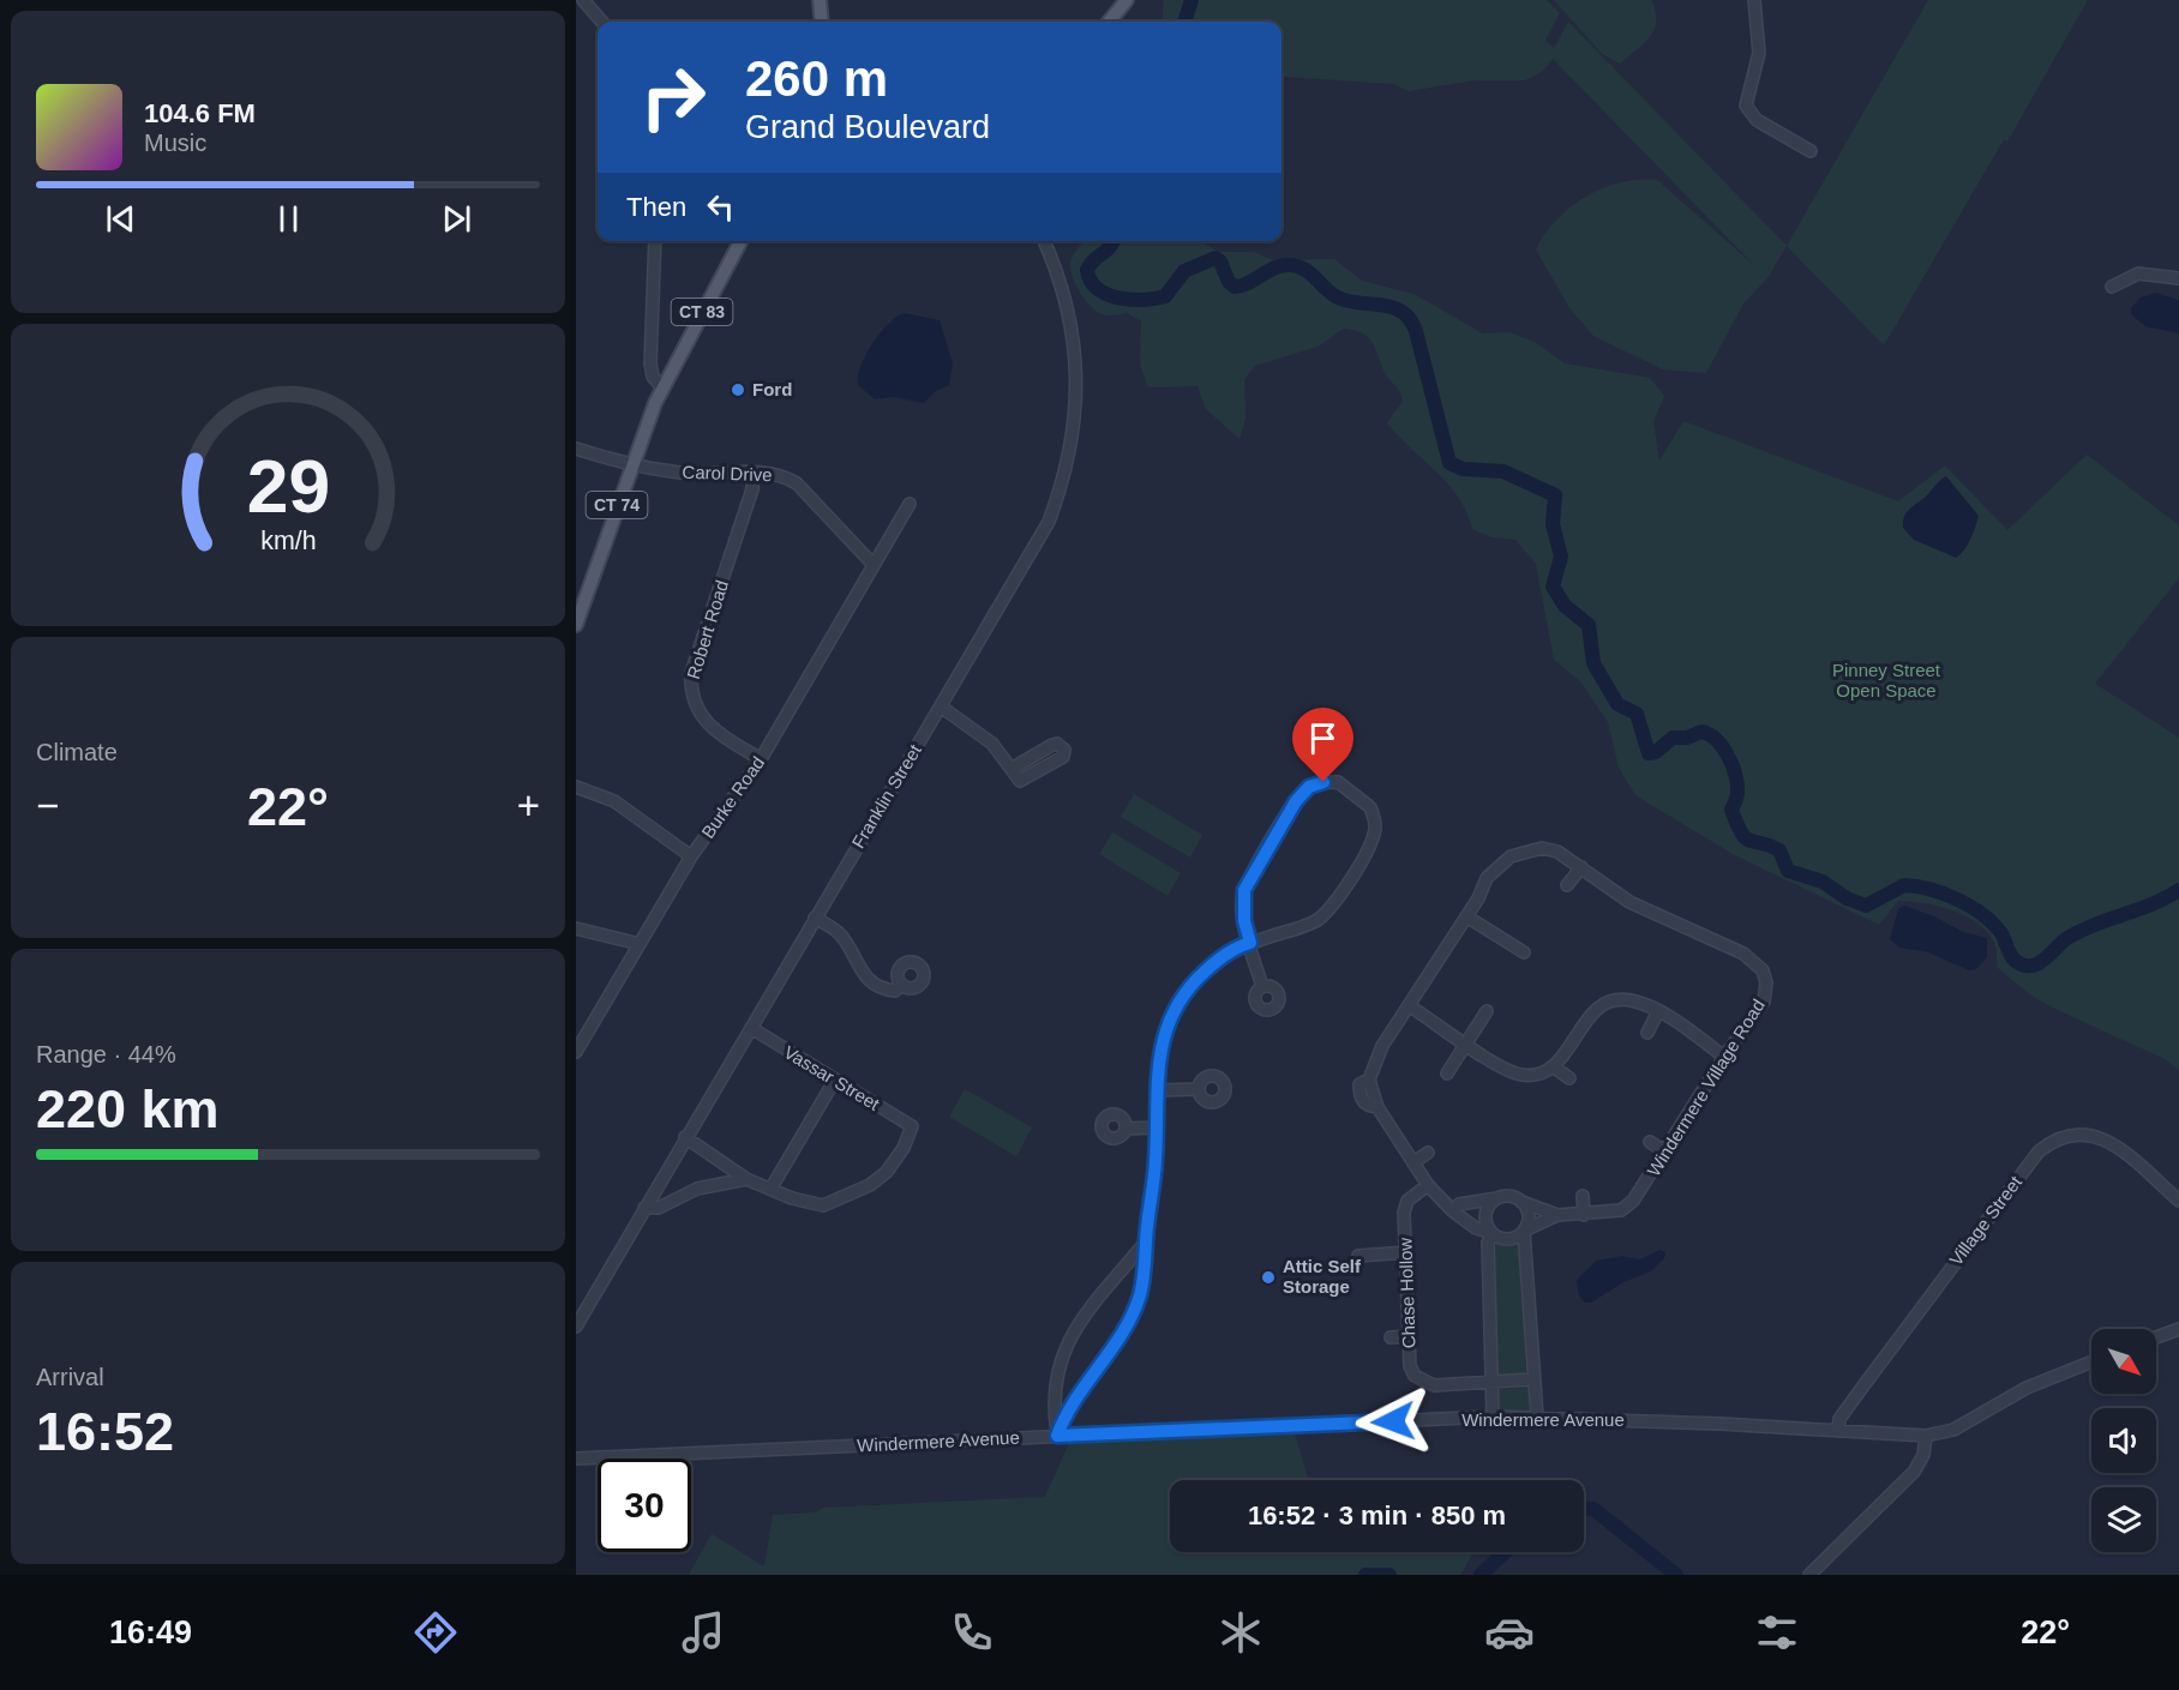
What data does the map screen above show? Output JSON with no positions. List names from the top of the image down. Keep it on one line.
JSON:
{"streets":{"main road":["CT 83","CT 74"],"street":["Carol Drive","Robert Road","Franklin Street","Burke Road","Vassar Street","Windermere Village Road","Village Street","Chase Hollow","Windermere Avenue"]},"crossings":[["CT 83","CT 74"],["Carol Drive","CT 74"],["Carol Drive","Robert Road"],["Carol Drive","Burke Road"],["Robert Road","Burke Road"],["Franklin Street","Vassar Street"],["Windermere Village Road","Chase Hollow"],["Village Street","Windermere Avenue"]],"parks":["Pinney Street Open Space"],"places":["Ford","Attic Self Storage"],"north":"bottom right","page":{"turn":["260 m","Grand Boulevard"],"song":["104.6 FM","Music"],"then":"Then","tile":["Climate",["Range · 44%","220 km"],["Arrival","16:52"]],"heat":["−","22°","+"],"limit":"30","trip":"16:52 · 3 min · 850 m","tabs":["16:49","22°"],"gauge":["29","km/h"]}}
